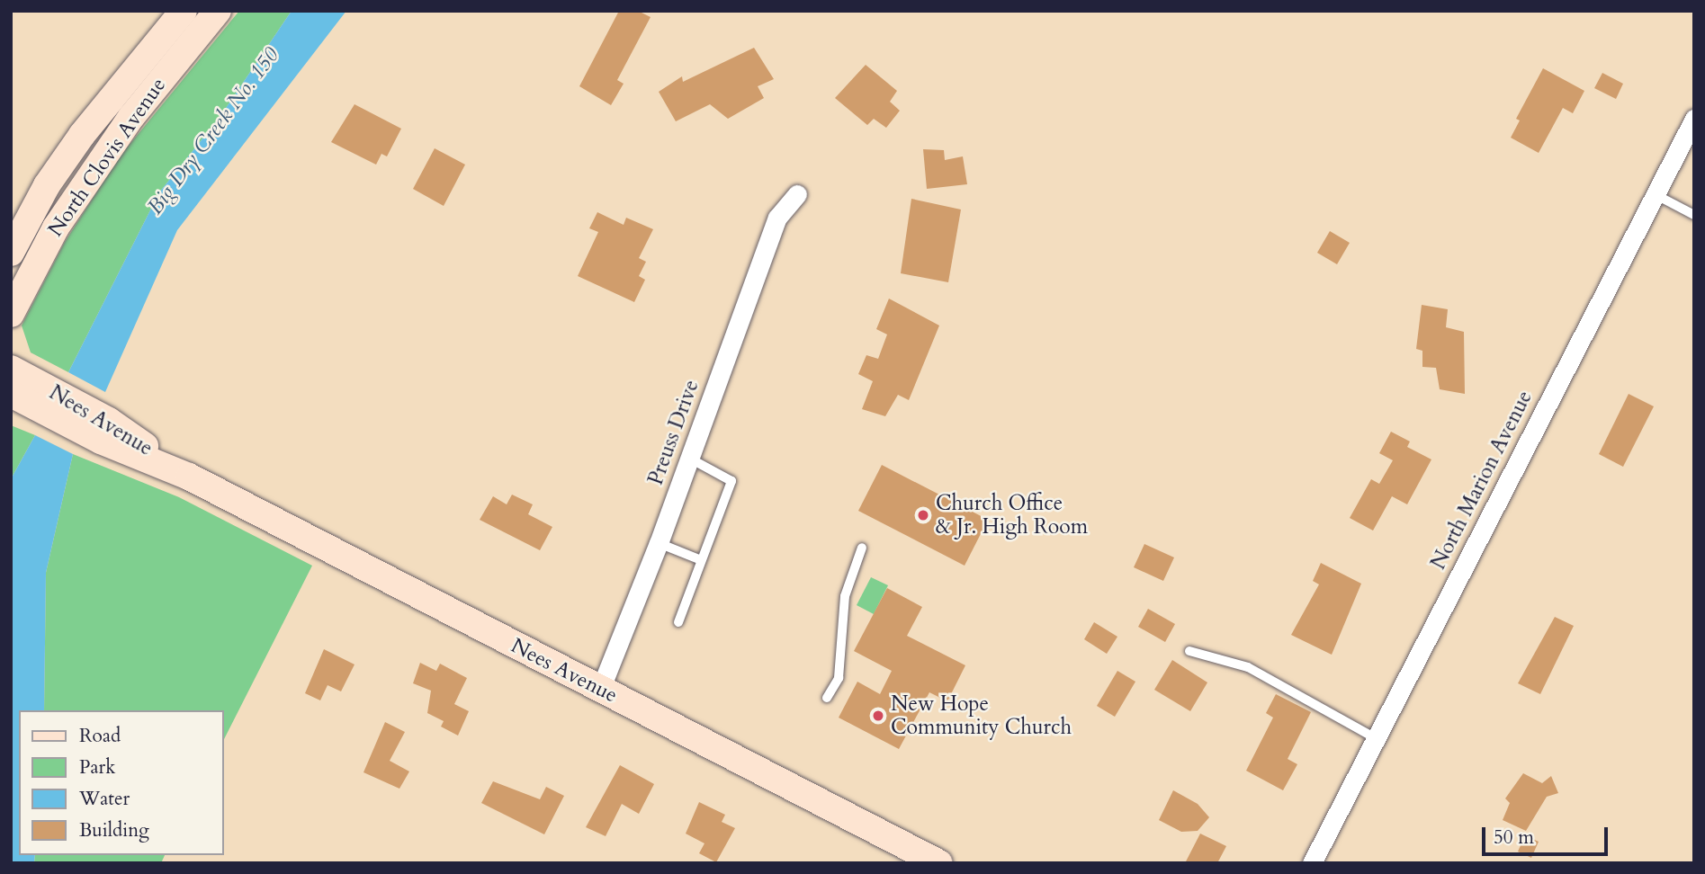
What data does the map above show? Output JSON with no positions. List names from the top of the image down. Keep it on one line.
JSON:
{"streets":{"main road":["North Clovis Avenue","Nees Avenue"],"street":["Preuss Drive","North Marion Avenue"]},"crossings":[["Nees Avenue","Preuss Drive"]],"water":["Big Dry Creek No. 150"],"places":["Church Office & Jr. High Room","New Hope Community Church"],"legend":["Road","Park","Water","Building"],"scale_bar":"50 m"}
